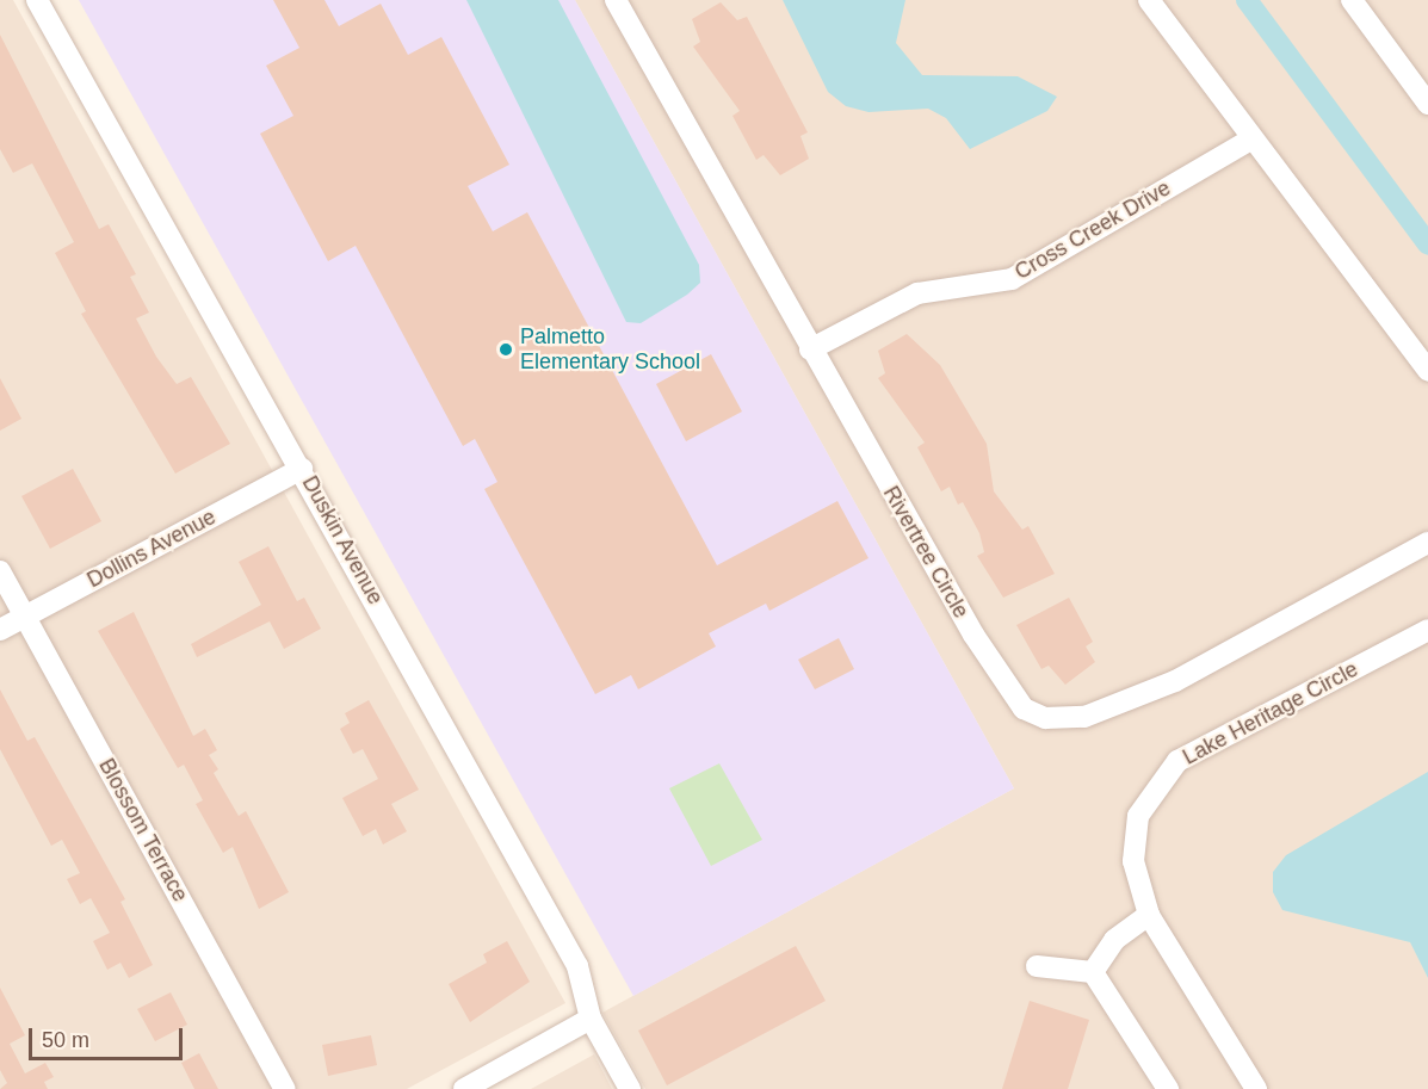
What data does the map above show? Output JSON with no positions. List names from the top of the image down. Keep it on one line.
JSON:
{"streets":{"street":["Cross Creek Drive","Duskin Avenue","Dollins Avenue","Rivertree Circle","Lake Heritage Circle","Blossom Terrace"]},"crossings":[["Cross Creek Drive","Rivertree Circle"],["Duskin Avenue","Dollins Avenue"],["Dollins Avenue","Blossom Terrace"]],"places":["Palmetto Elementary School"],"scale_bar":"50 m"}
